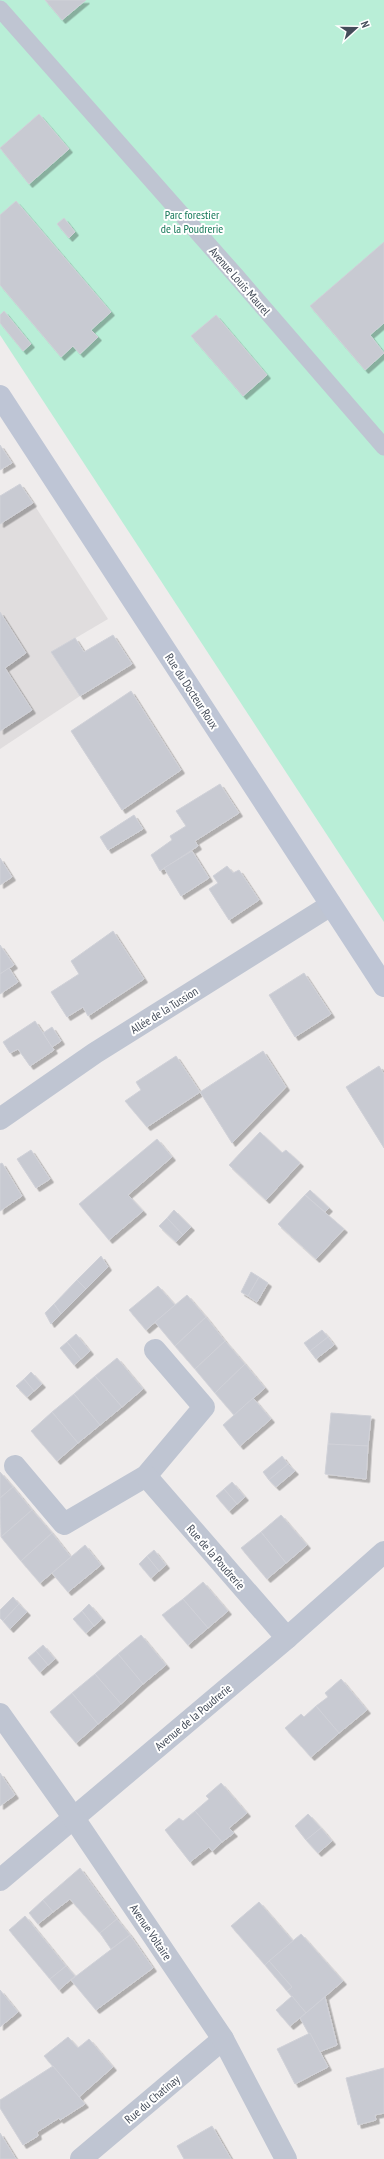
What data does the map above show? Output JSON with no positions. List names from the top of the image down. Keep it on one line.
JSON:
{"streets":{"main road":["Rue du Docteur Roux"],"street":["Allée de la Tussion","Rue de la Poudrerie","Avenue de la Poudrerie","Avenue Voltaire","Rue du Chatinay"],"lane":["Avenue Louis Maurel"]},"crossings":[["Rue du Docteur Roux","Allée de la Tussion"],["Rue de la Poudrerie","Avenue de la Poudrerie"],["Avenue de la Poudrerie","Avenue Voltaire"],["Avenue Voltaire","Rue du Chatinay"]],"parks":["Parc forestier de la Poudrerie"],"north":"right"}
